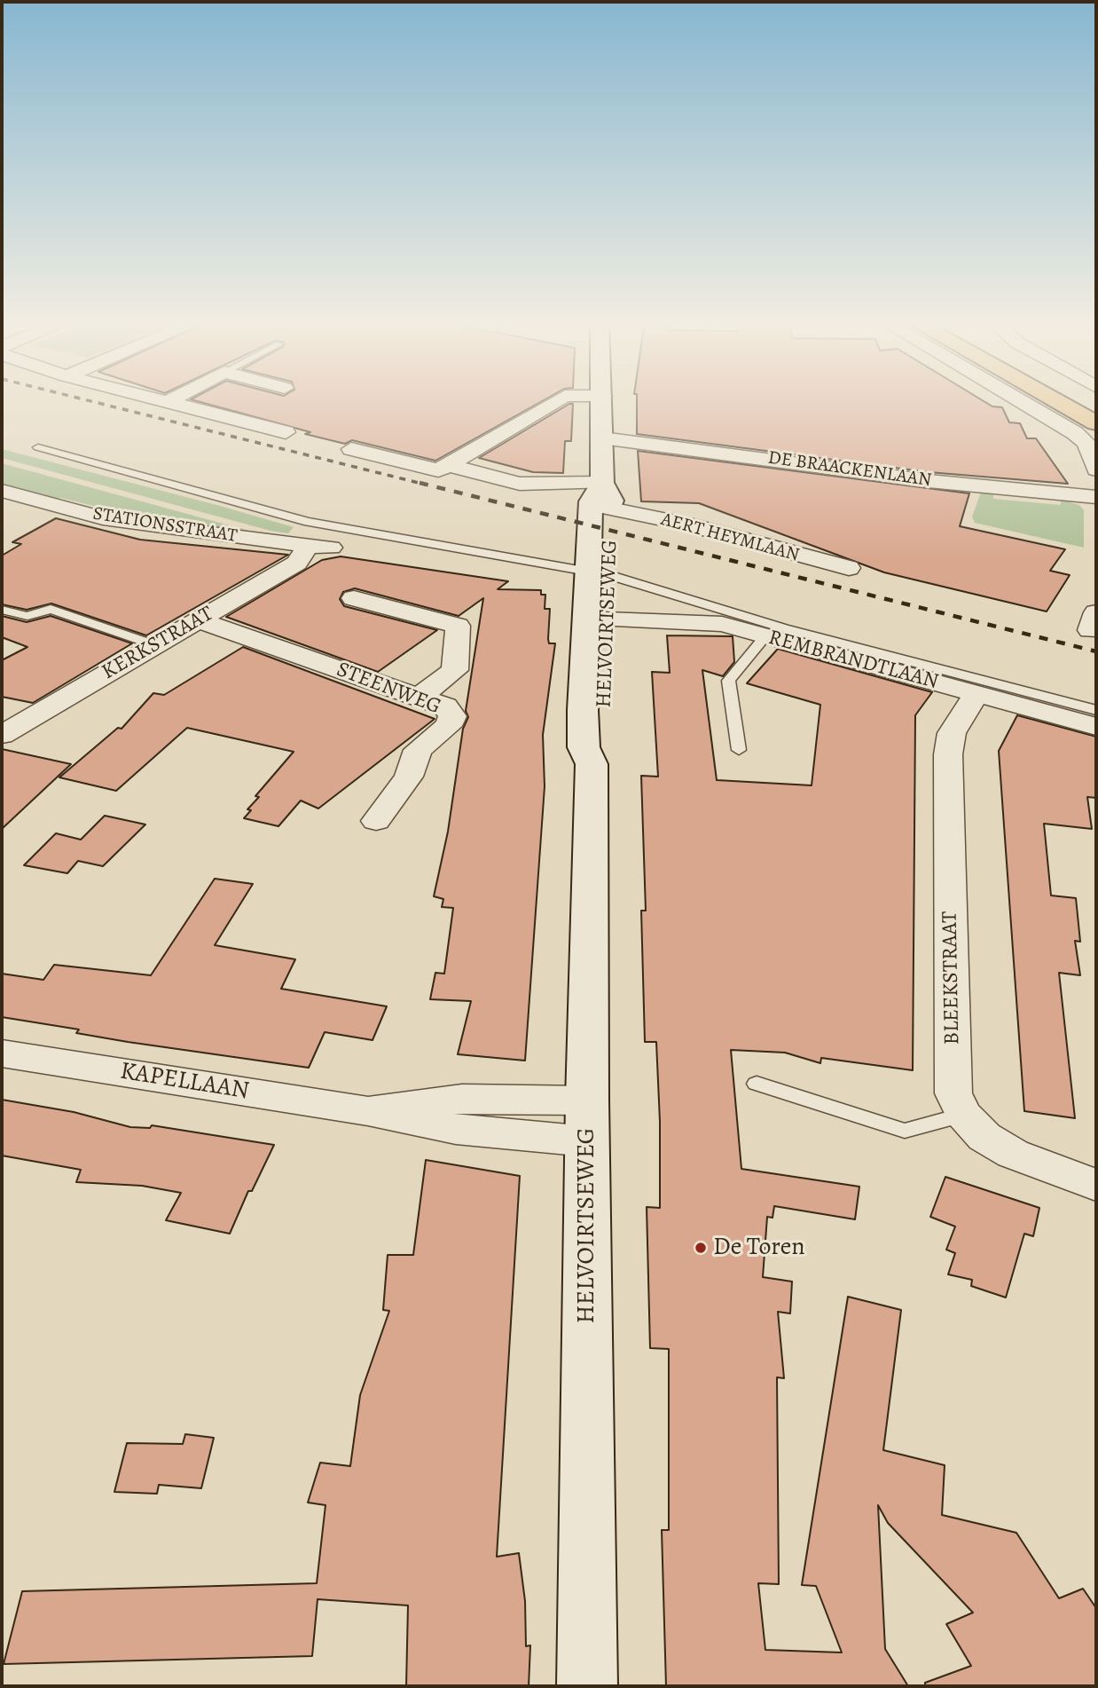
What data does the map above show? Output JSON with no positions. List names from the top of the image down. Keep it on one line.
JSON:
{"streets":{"main road":["HELVOIRTSEWEG"],"street":["DE BRAACKENLAAN","STATIONSSTRAAT","AERT HEYMLAAN","KERKSTRAAT","REMBRANDTLAAN","STEENWEG","BLEEKSTRAAT","KAPELLAAN"]},"crossings":[["DE BRAACKENLAAN","HELVOIRTSEWEG"],["STATIONSSTRAAT","KERKSTRAAT"],["AERT HEYMLAAN","HELVOIRTSEWEG"],["HELVOIRTSEWEG","REMBRANDTLAAN"],["HELVOIRTSEWEG","KAPELLAAN"],["KERKSTRAAT","STEENWEG"],["REMBRANDTLAAN","BLEEKSTRAAT"]],"places":["De Toren"]}
